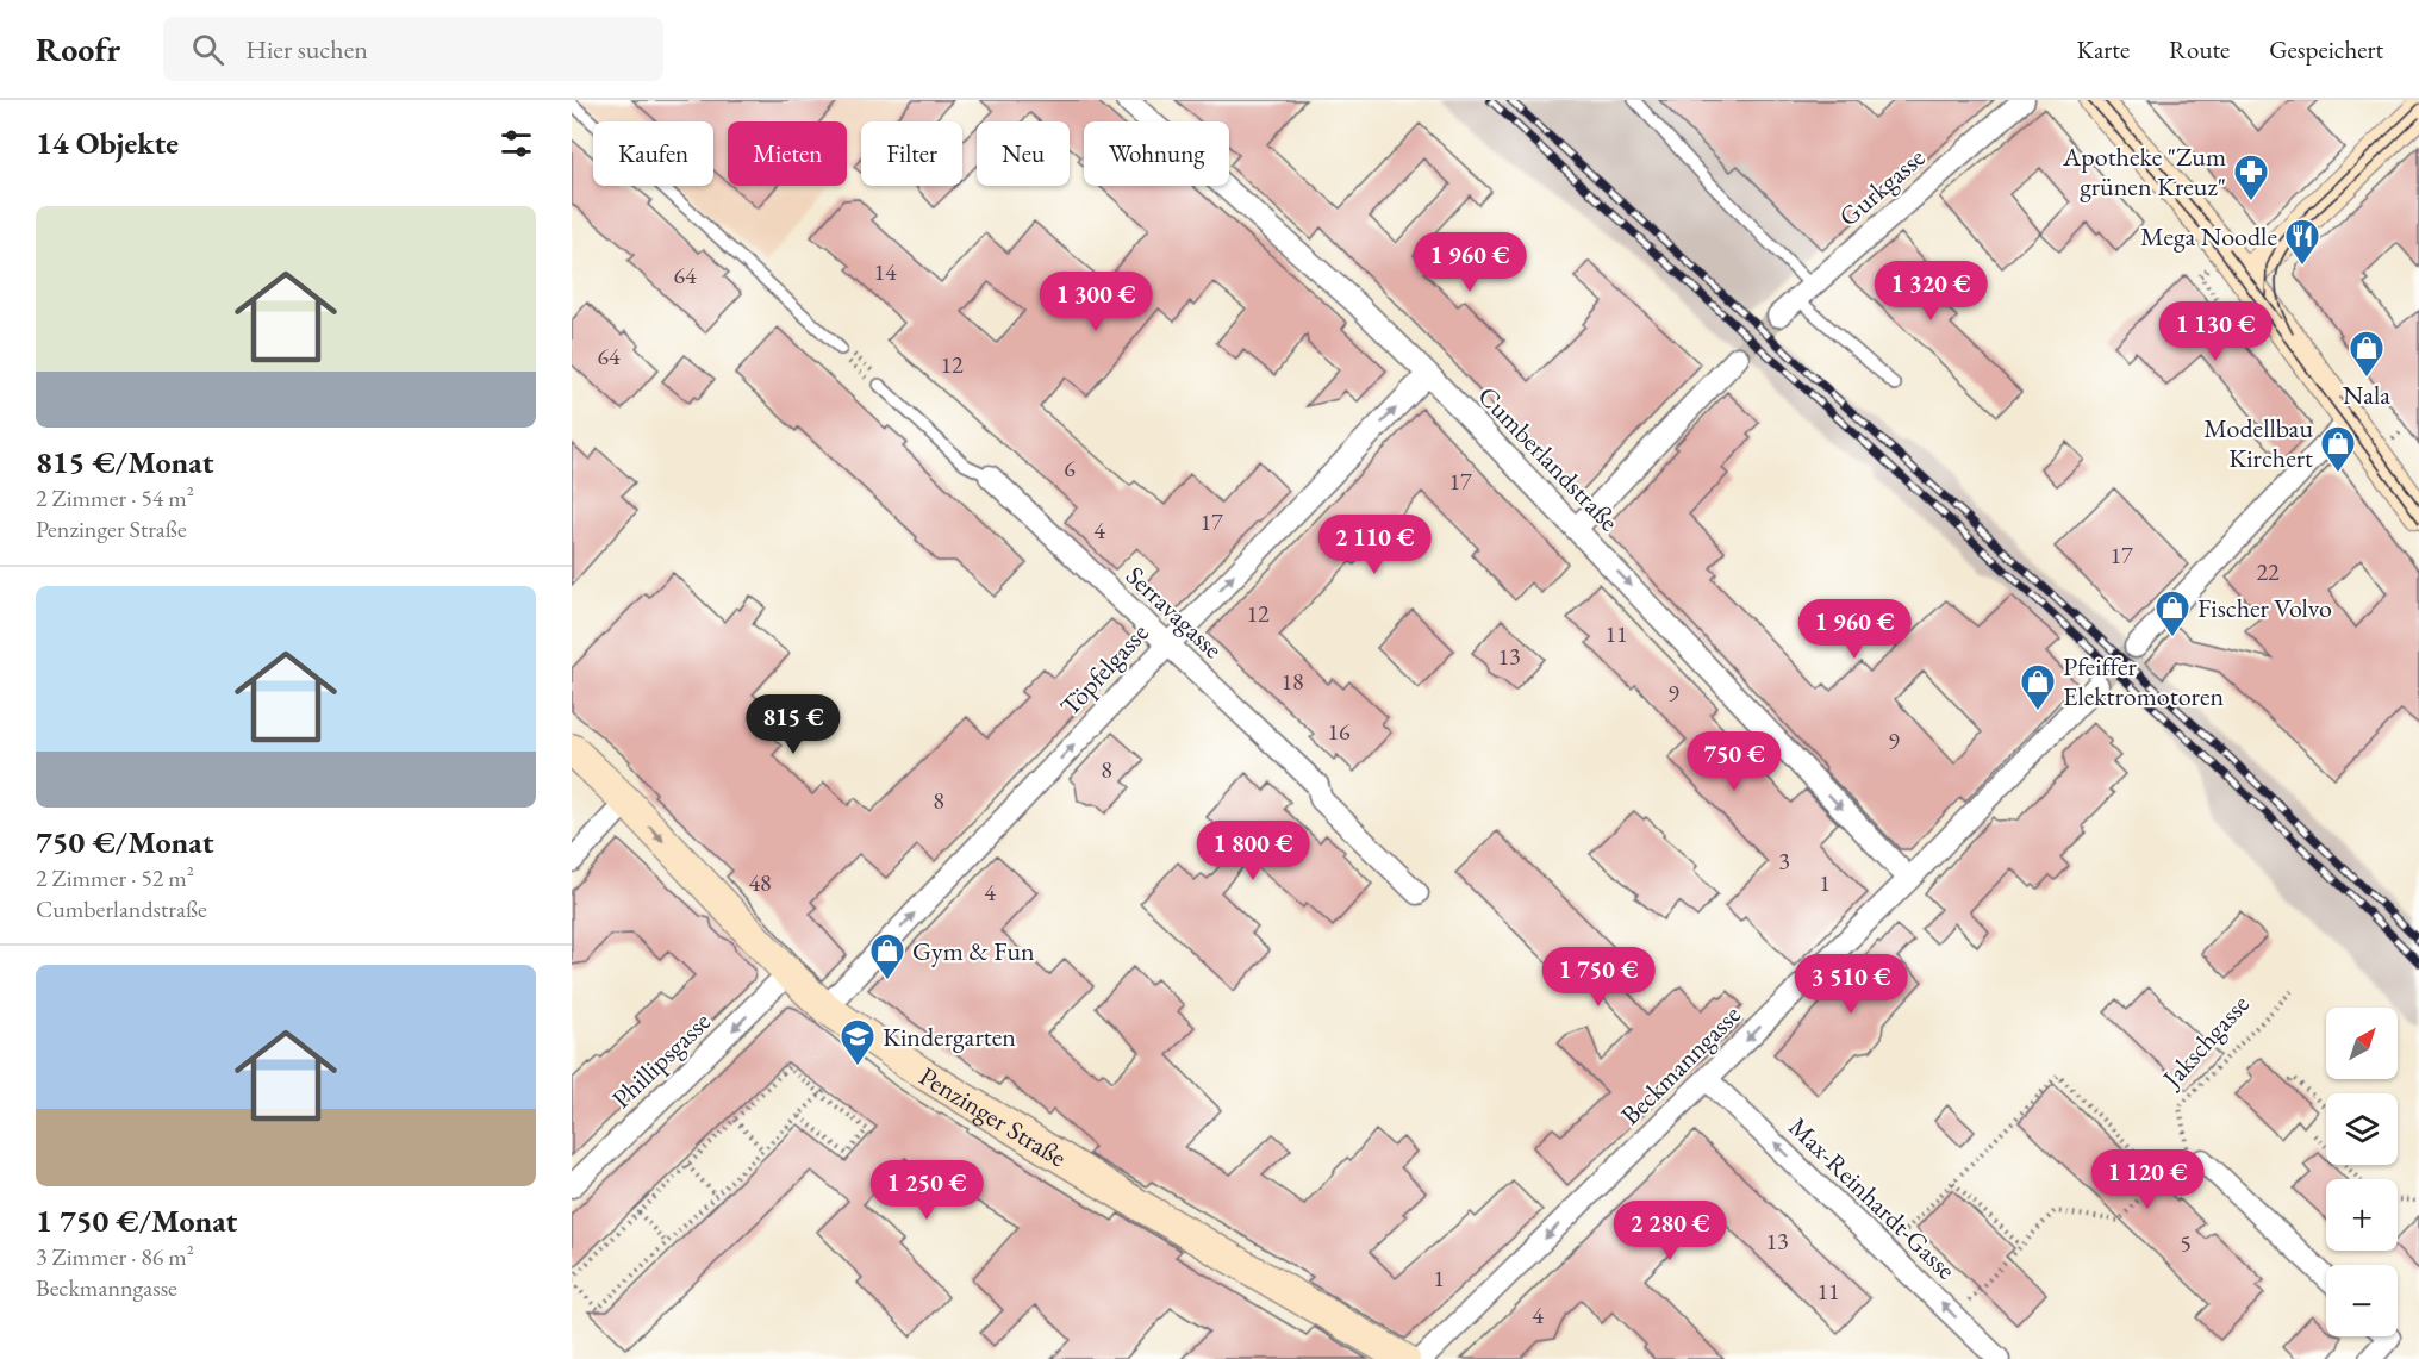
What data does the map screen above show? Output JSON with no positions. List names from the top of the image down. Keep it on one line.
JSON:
{"streets":{"street":["Gurkgasse","Cumberlandstraße","Serravagasse","Töpfelgasse","Phillipsgasse","Beckmanngasse","Penzinger Straße","Max-Reinhardt-Gasse"],"path":["Jakschgasse"]},"crossings":[["Cumberlandstraße","Töpfelgasse"],["Cumberlandstraße","Beckmanngasse"],["Serravagasse","Töpfelgasse"],["Töpfelgasse","Penzinger Straße"],["Phillipsgasse","Penzinger Straße"],["Beckmanngasse","Max-Reinhardt-Gasse"]],"one_way":["Cumberlandstraße","Töpfelgasse","Phillipsgasse","Beckmanngasse","Max-Reinhardt-Gasse"],"places":{"pharmacy":["Apotheke \"Zum grünen Kreuz\""],"restaurant":["Mega Noodle"],"shop":["Nala","Modellbau Kirchert","Fischer Volvo","Pfeiffer Elektromotoren","Gym & Fun"],"school or university":["Kindergarten"]},"house_numbers":["14","64","64","12","6","17","17","4","17","22","12","11","13","18","9","16","9","8","8","3","48","1","4","13","5","1","11","4"],"north":"top right","page":{"header":"Roofr","search":"Hier suchen","nav":["Karte","Route","Gespeichert"],"heading":"14 Objekte","chip":["Kaufen","Mieten","Filter","Neu","Wohnung"],"list":[{"name":"815 €/Monat","note":"2 Zimmer · 54 m² · Penzinger Straße"},{"name":"750 €/Monat","note":"2 Zimmer · 52 m² · Cumberlandstraße"},{"name":"1 750 €/Monat","note":"3 Zimmer · 86 m² · Beckmanngasse"}],"price":["1 960 €","1 320 €","1 300 €","1 130 €","2 110 €","1 960 €","815 €","750 €","1 800 €","1 750 €","3 510 €","1 120 €","1 250 €","2 280 €"],"map_buttons":["+","−"]}}
